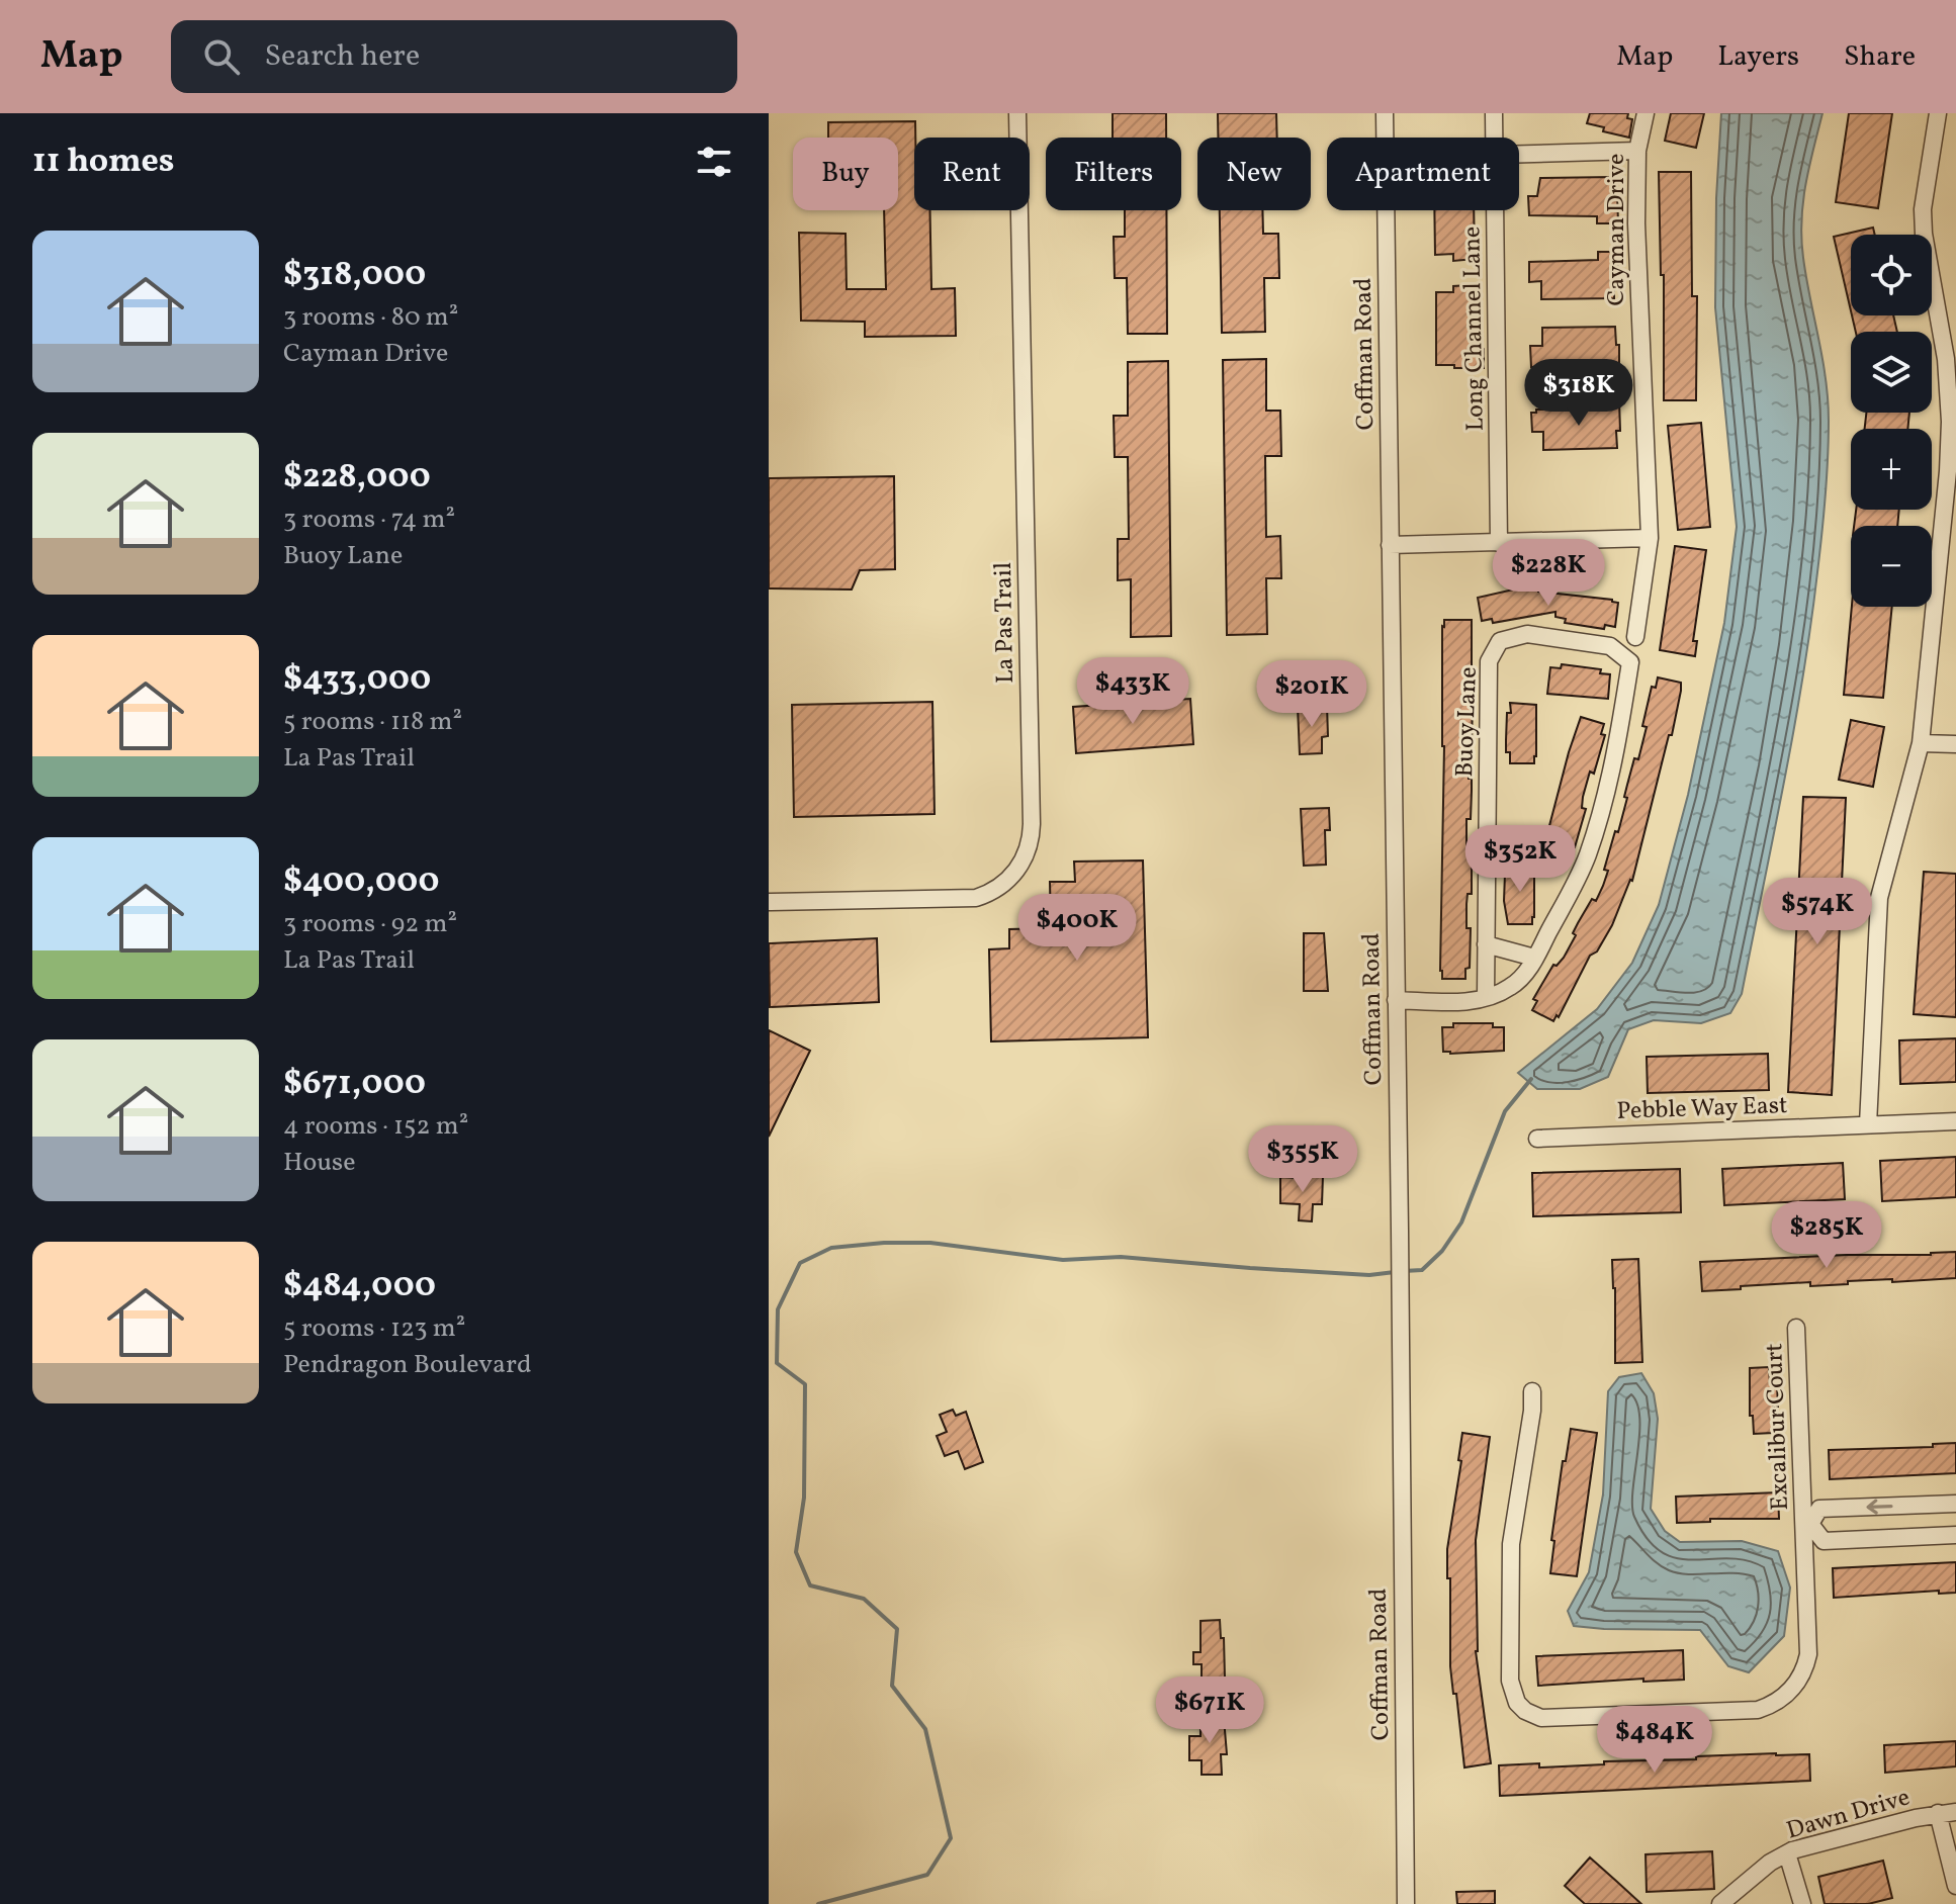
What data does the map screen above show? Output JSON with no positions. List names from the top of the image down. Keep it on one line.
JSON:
{"streets":{"street":["Cayman Drive","Long Channel Lane","Coffman Road","La Pas Trail","Buoy Lane","Pebble Way East","Excalibur Court","Dawn Drive"]},"page":{"header":"Map","search":"Search here","nav":["Map","Layers","Share"],"heading":"11 homes","chip":["Buy","Rent","Filters","New","Apartment"],"list":[{"name":"$318,000","note":"3 rooms · 80 m² · Cayman Drive"},{"name":"$228,000","note":"3 rooms · 74 m² · Buoy Lane"},{"name":"$433,000","note":"5 rooms · 118 m² · La Pas Trail"},{"name":"$400,000","note":"3 rooms · 92 m² · La Pas Trail"},{"name":"$671,000","note":"4 rooms · 152 m² · House"},{"name":"$484,000","note":"5 rooms · 123 m² · Pendragon Boulevard"}],"map_buttons":["+","−"],"price":["$318K","$228K","$433K","$201K","$352K","$574K","$400K","$355K","$285K","$671K","$484K"]}}
